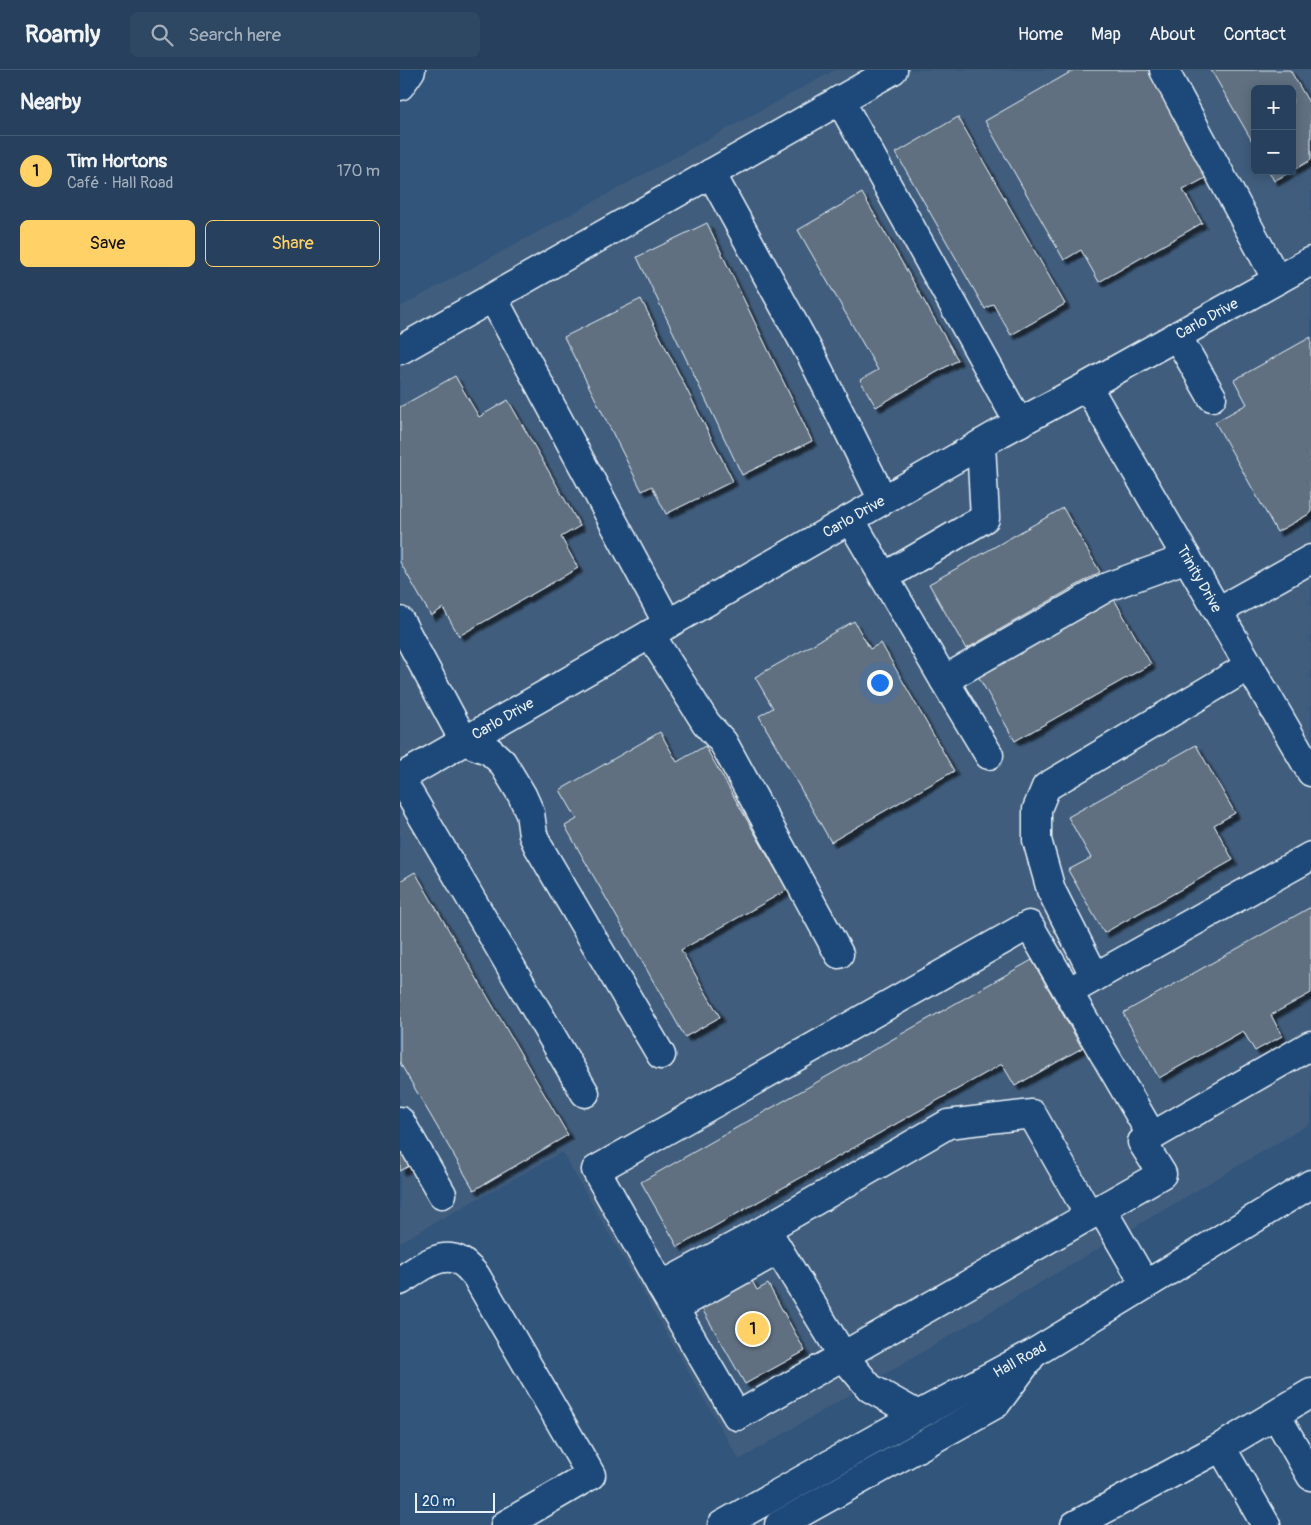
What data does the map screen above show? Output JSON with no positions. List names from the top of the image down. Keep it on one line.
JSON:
{"streets":{"main road":["Carlo Drive","Trinity Drive","Hall Road"]},"crossings":[["Carlo Drive","Trinity Drive"]],"scale_bar":"20 m","page":{"header":"Roamly","search":"Search here","nav":["Home","Map","About","Contact"],"heading":"Nearby","map_buttons":["+","−"],"list":[{"mark":"1","name":"Tim Hortons","note":"Café · Hall Road","value":"170 m"}],"buttons":["Save","Share"],"pins":"1","scale":"20 m"}}
